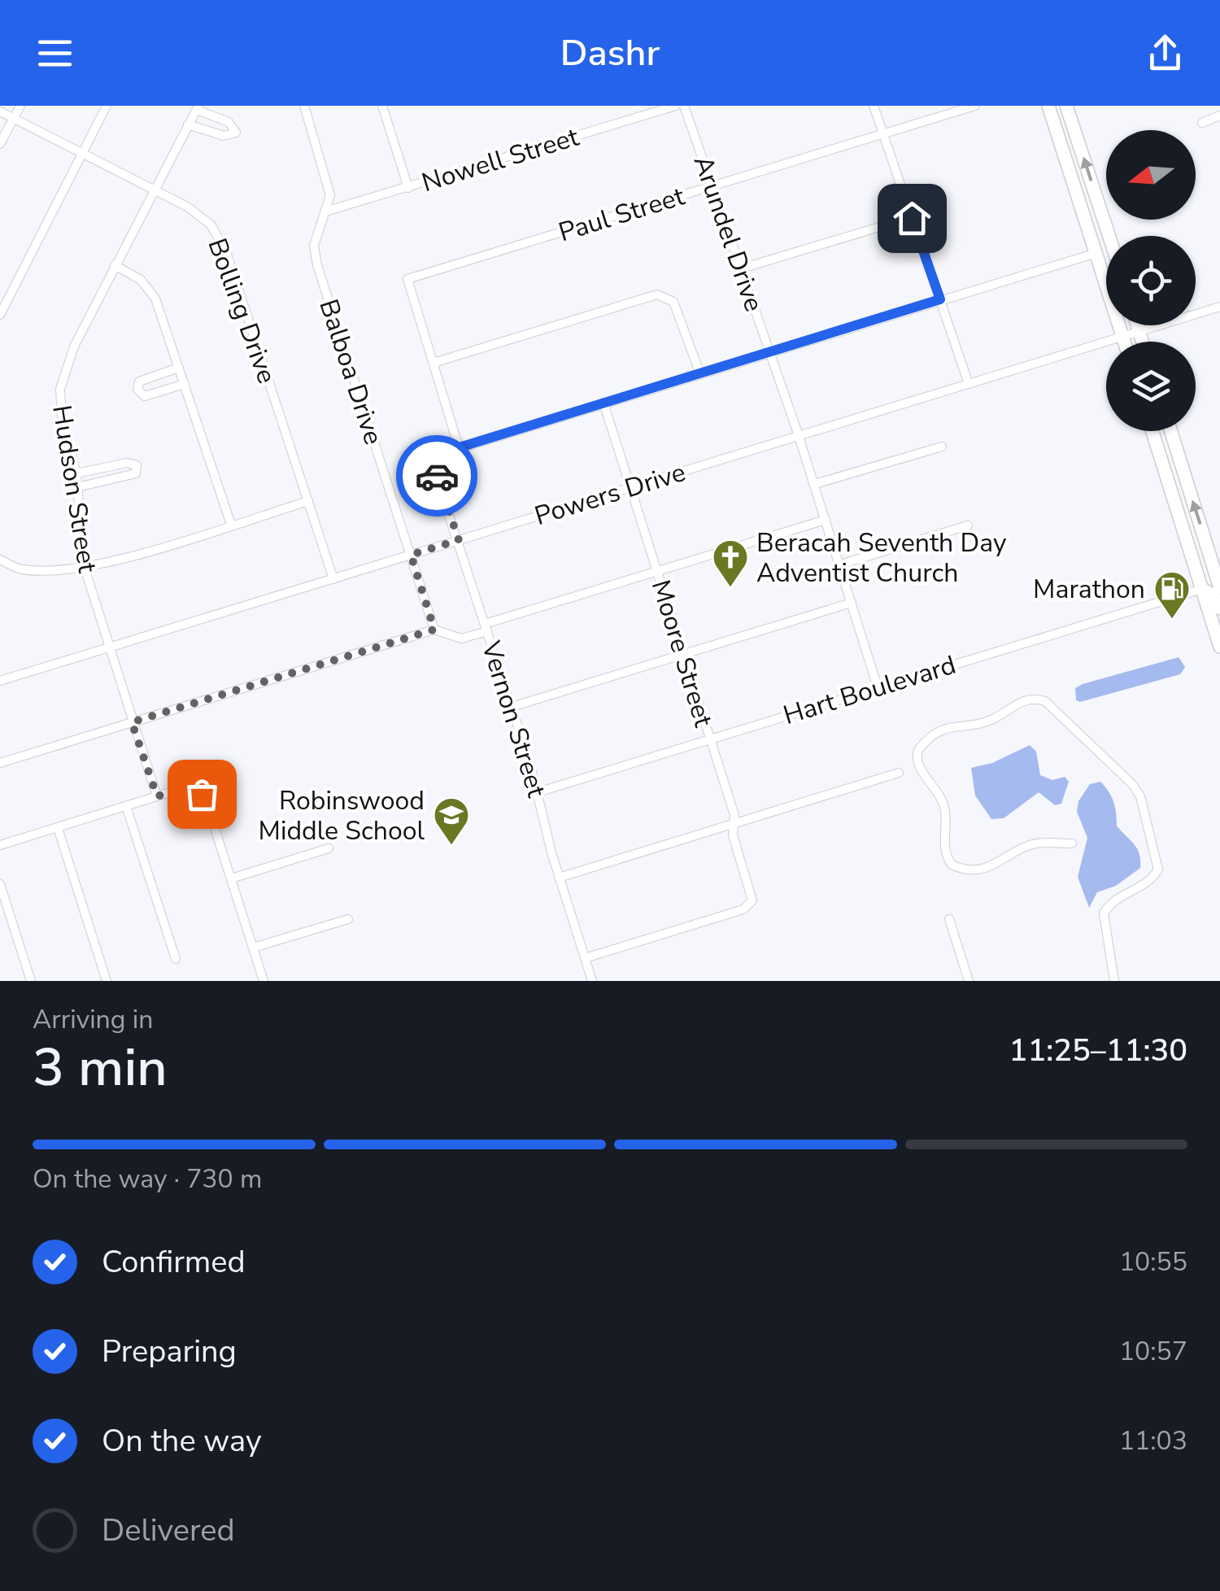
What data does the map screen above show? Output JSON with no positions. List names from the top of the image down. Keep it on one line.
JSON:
{"streets":{"street":["Nowell Street","Paul Street","Arundel Drive","Bolling Drive","Balboa Drive","Hudson Street","Powers Drive","Moore Street","Hart Boulevard","Vernon Street"]},"crossings":[["Nowell Street","Balboa Drive"],["Paul Street","Arundel Drive"],["Arundel Drive","Powers Drive"],["Arundel Drive","Hart Boulevard"],["Bolling Drive","Hudson Street"],["Bolling Drive","Powers Drive"],["Balboa Drive","Powers Drive"],["Hudson Street","Powers Drive"],["Powers Drive","Moore Street"],["Powers Drive","Vernon Street"],["Moore Street","Hart Boulevard"],["Moore Street","Vernon Street"],["Hart Boulevard","Vernon Street"]],"places":{"church":["Beracah Seventh Day Adventist Church"],"fuel station":["Marathon"],"school or university":["Robinswood Middle School"]},"north":"left","page":{"header":"Dashr","heading":["3 min","Arriving in","11:25–11:30"],"bar":"On the way · 730 m","list":[["Confirmed","10:55"],["Preparing","10:57"],["On the way","11:03"],"Delivered"]}}
